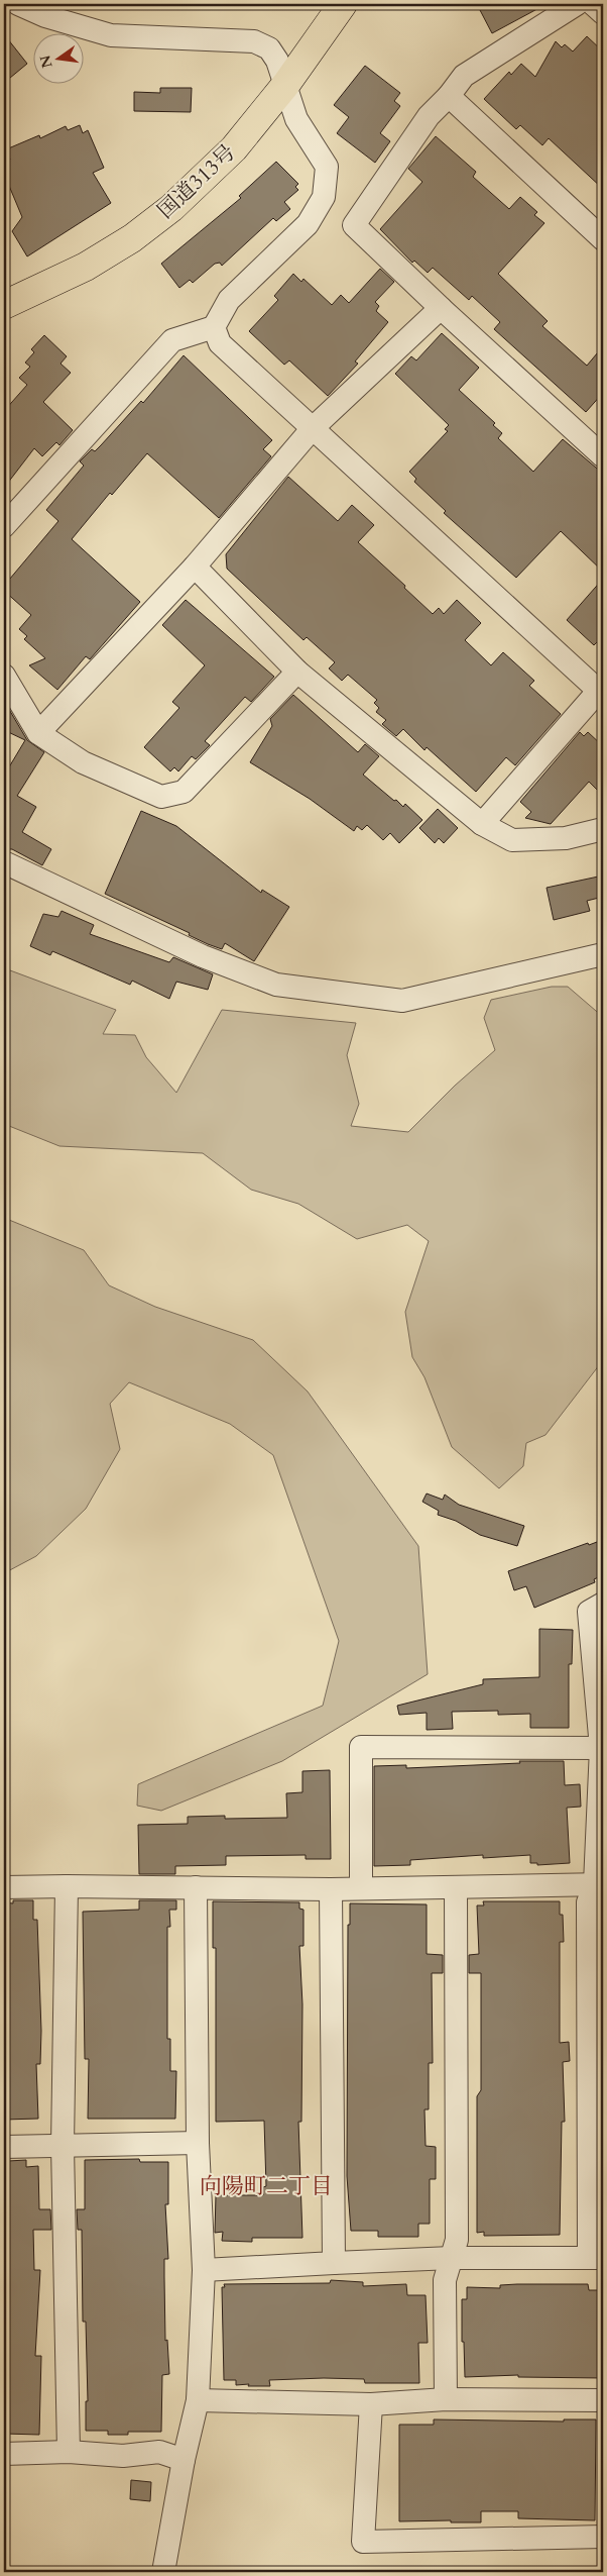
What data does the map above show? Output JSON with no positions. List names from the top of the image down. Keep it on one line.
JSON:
{"streets":{"highway":["国道313号"]},"districts":["向陽町二丁目"],"north":"left"}
